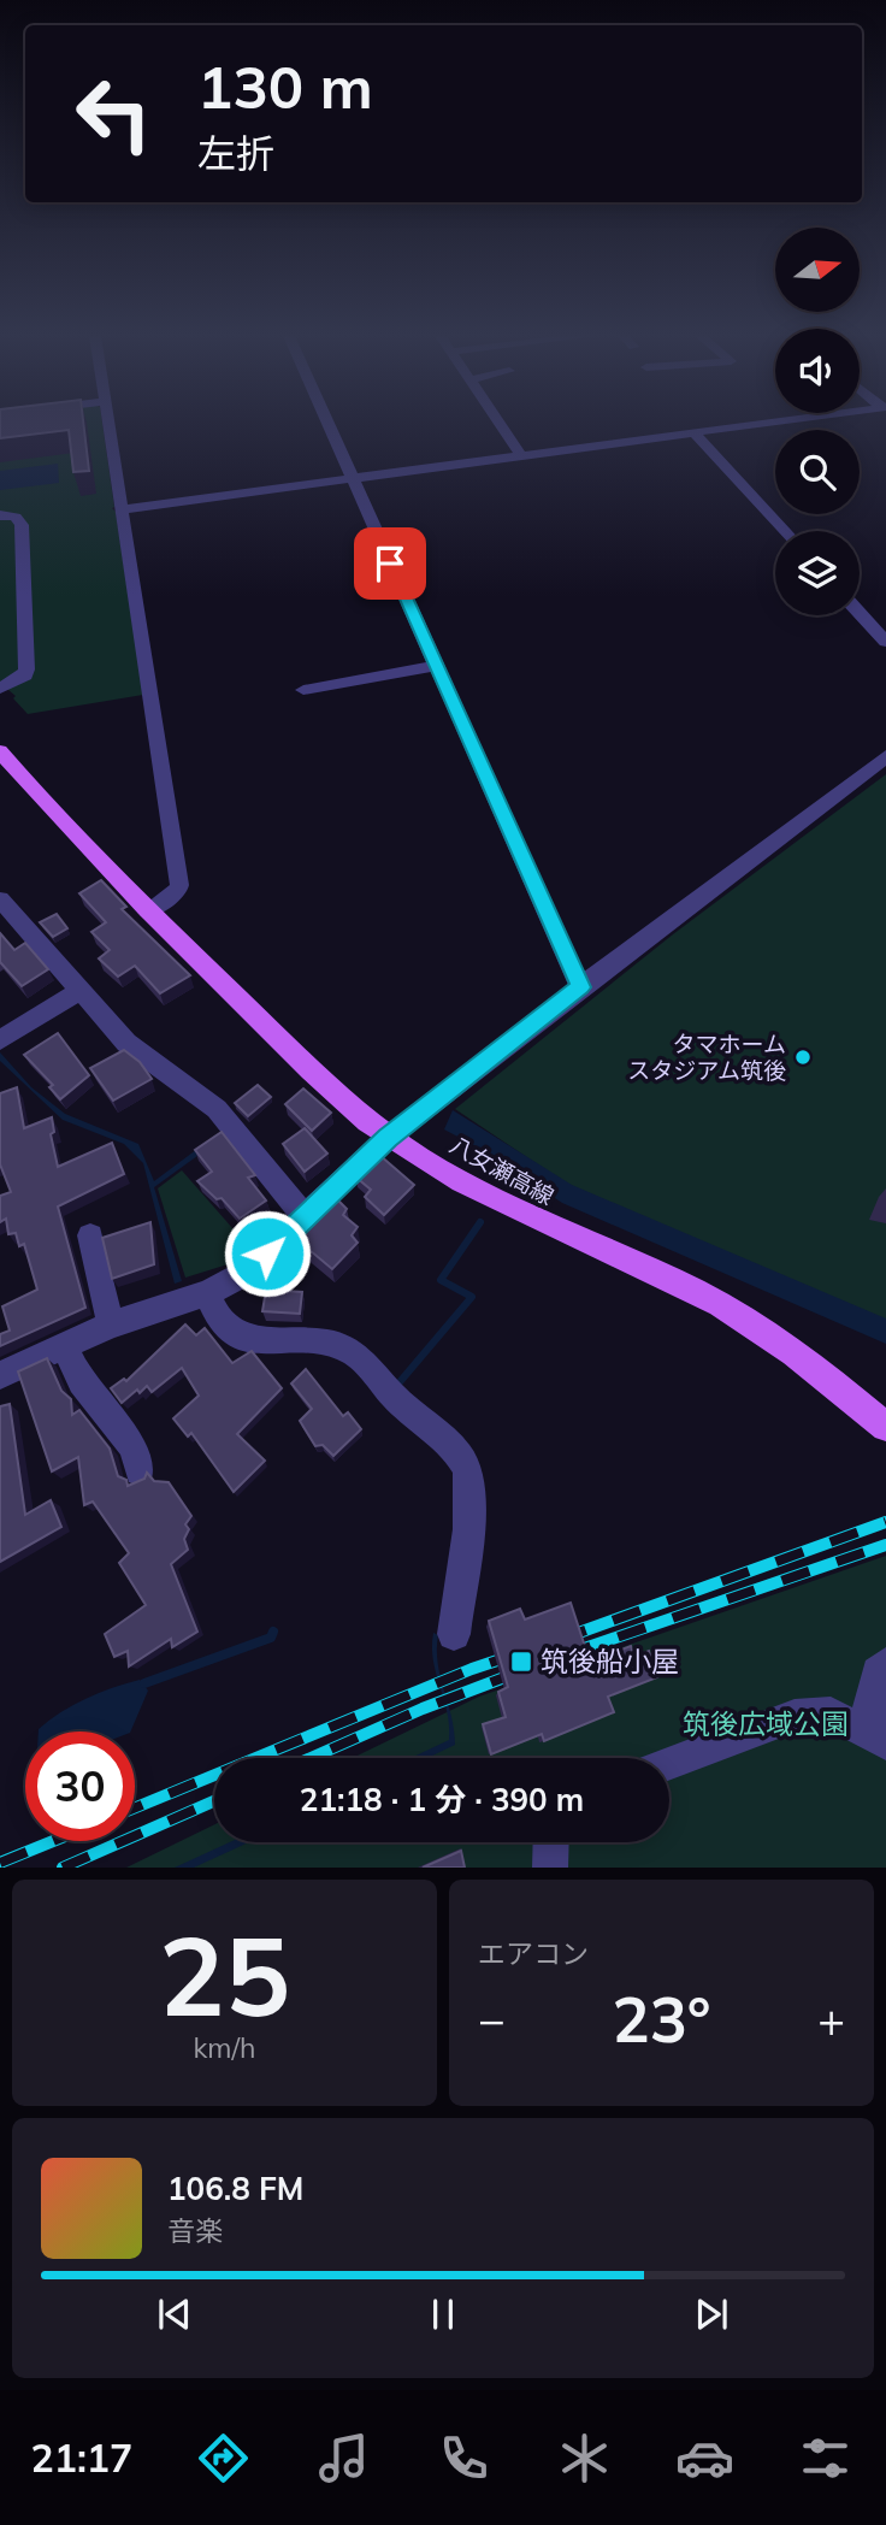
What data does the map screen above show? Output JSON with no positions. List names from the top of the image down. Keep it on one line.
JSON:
{"streets":{"main road":["八女瀬高線"]},"parks":["筑後広域公園"],"places":{"other":["タマホーム スタジアム筑後"],"transit":["筑後船小屋"]},"north":"right","page":{"turn":["130 m","左折"],"limit":"30","trip":"21:18 · 1 分 · 390 m","tile":[["25","km/h"],"エアコン"],"heat":["−","23°","+"],"song":["106.8 FM","音楽"],"tabs":"21:17"}}
